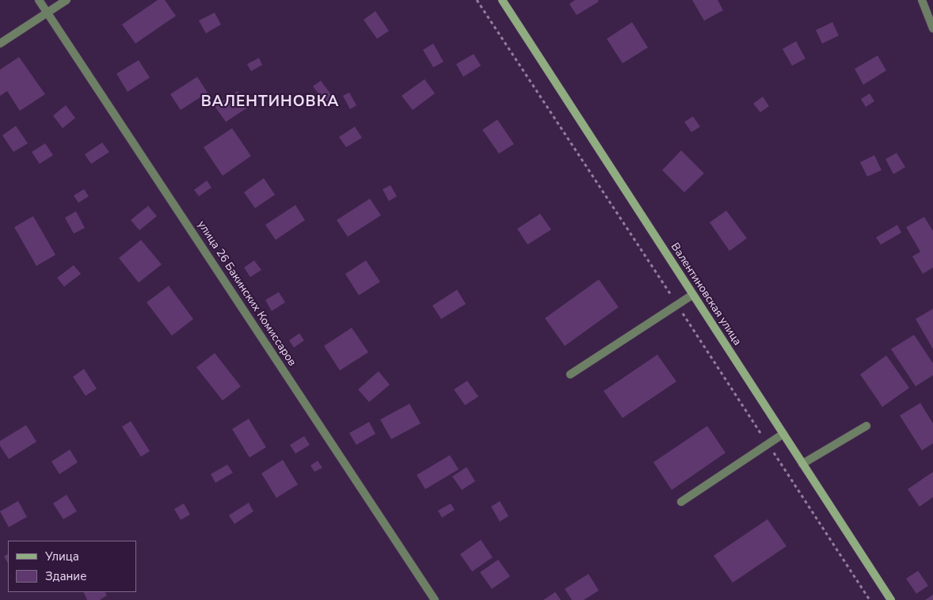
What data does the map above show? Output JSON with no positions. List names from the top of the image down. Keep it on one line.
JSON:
{"streets":{"main road":["Валентиновская улица"],"street":["улица 26 Бакинских Комиссаров"]},"districts":["ВАЛЕНТИНОВКА"],"legend":["Улица","Здание"]}
